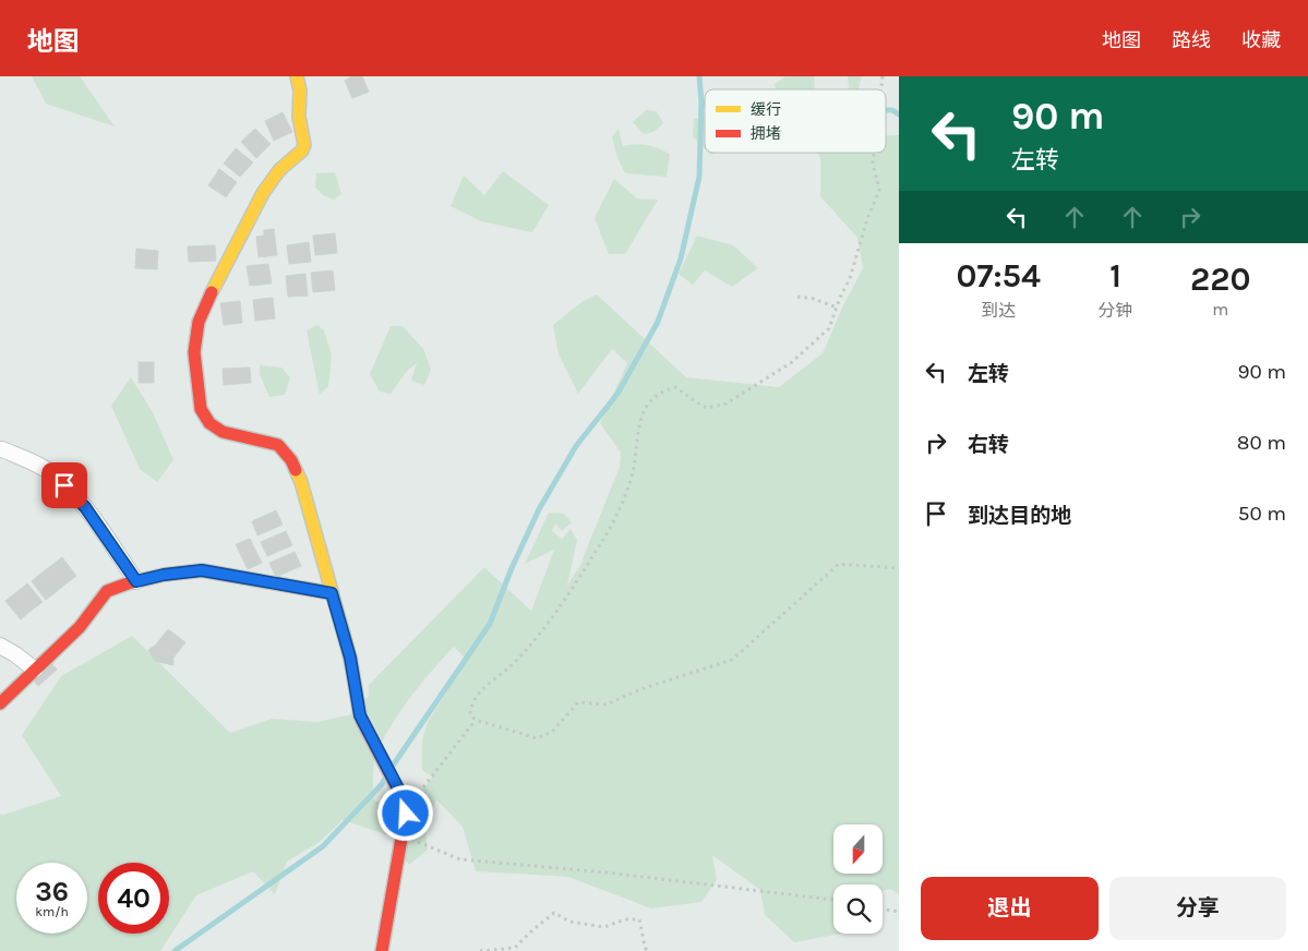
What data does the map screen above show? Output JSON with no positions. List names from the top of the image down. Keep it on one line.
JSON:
{"legend":["缓行","拥堵"],"north":"bottom","page":{"header":"地图","nav":["地图","路线","收藏"],"turn":["90 m","左转"],"eta":["07:54","到达","1","分钟","220","m"],"list":[{"name":"左转","value":"90 m"},{"name":"右转","value":"80 m"},{"name":"到达目的地","value":"50 m"}],"speed":"36 km/h","limit":"40","buttons":["退出","分享"]}}
